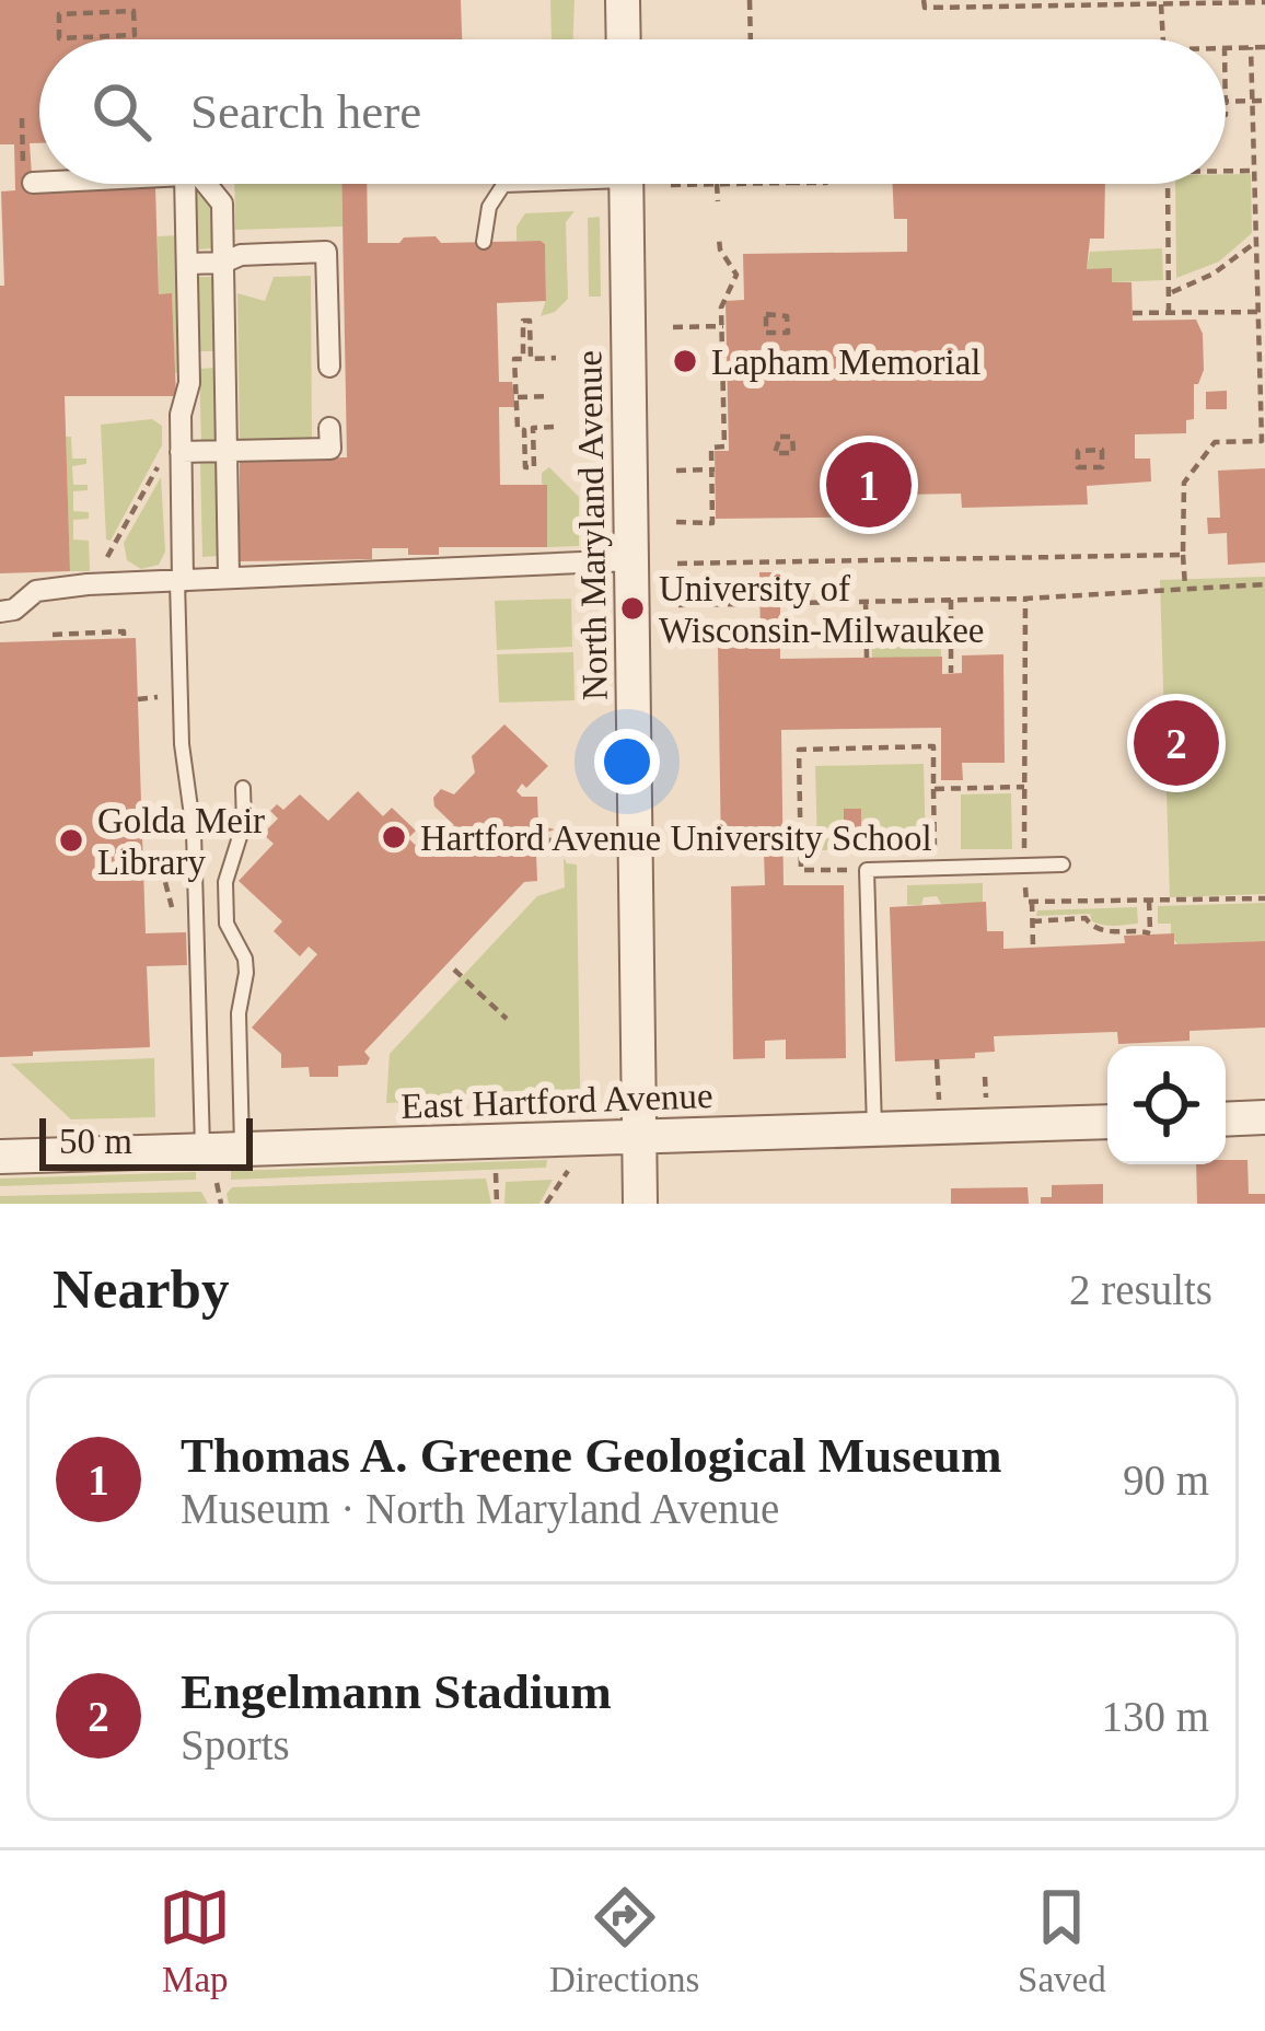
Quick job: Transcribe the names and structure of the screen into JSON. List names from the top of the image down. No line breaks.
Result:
{"streets":{"street":["North Maryland Avenue","East Hartford Avenue"]},"crossings":[["North Maryland Avenue","East Hartford Avenue"]],"places":["Lapham Memorial","University of Wisconsin-Milwaukee","Hartford Avenue University School","Golda Meir Library"],"scale_bar":"50 m","page":{"search":"Search here","pins":["1","2"],"scale":"50 m","heading":["Nearby","2 results"],"list":[{"mark":"1","name":"Thomas A. Greene Geological Museum","note":"Museum · North Maryland Avenue","value":"90 m"},{"mark":"2","name":"Engelmann Stadium","note":"Sports","value":"130 m"}],"nav":["Map","Directions","Saved"]}}
